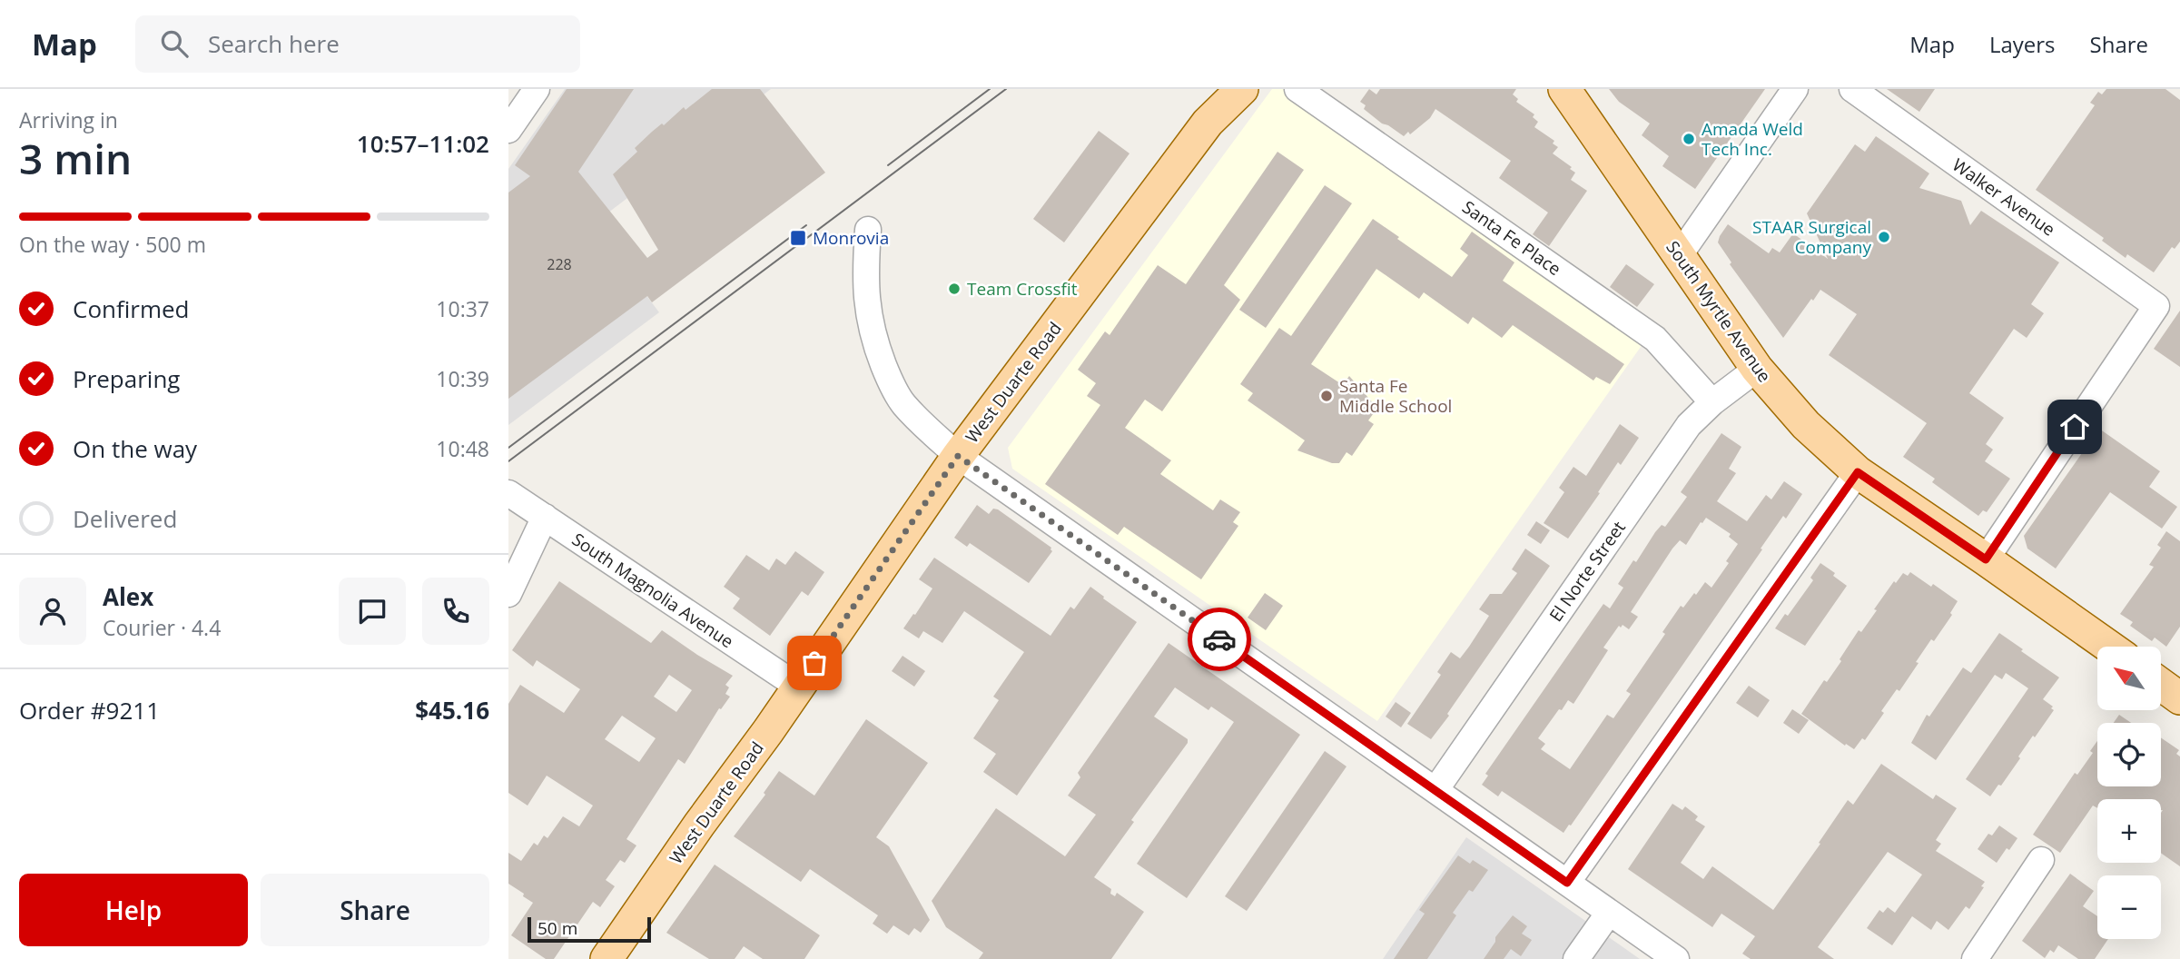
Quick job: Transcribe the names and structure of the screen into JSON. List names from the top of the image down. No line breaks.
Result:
{"streets":{"main road":["South Myrtle Avenue","West Duarte Road"],"street":["Walker Avenue","Santa Fe Place","El Norte Street","South Magnolia Avenue"]},"crossings":[["Walker Avenue","South Myrtle Avenue"],["Santa Fe Place","El Norte Street"],["South Myrtle Avenue","El Norte Street"],["West Duarte Road","South Magnolia Avenue"]],"places":{"other":["Amada Weld Tech Inc.","STAAR Surgical Company","Team Crossfit","Santa Fe Middle School"],"transit":["Monrovia"]},"house_numbers":["228"],"scale_bar":"50 m","north":"top left","page":{"header":"Map","search":"Search here","nav":["Map","Layers","Share"],"heading":["3 min","Arriving in","10:57–11:02"],"panel":["Alex","Courier · 4.4","Order #9211","$45.16"],"bar":"On the way · 500 m","list":[["Confirmed","10:37"],["Preparing","10:39"],["On the way","10:48"],"Delivered"],"map_buttons":["+","−"],"buttons":["Help","Share"],"scale":"50 m"}}
